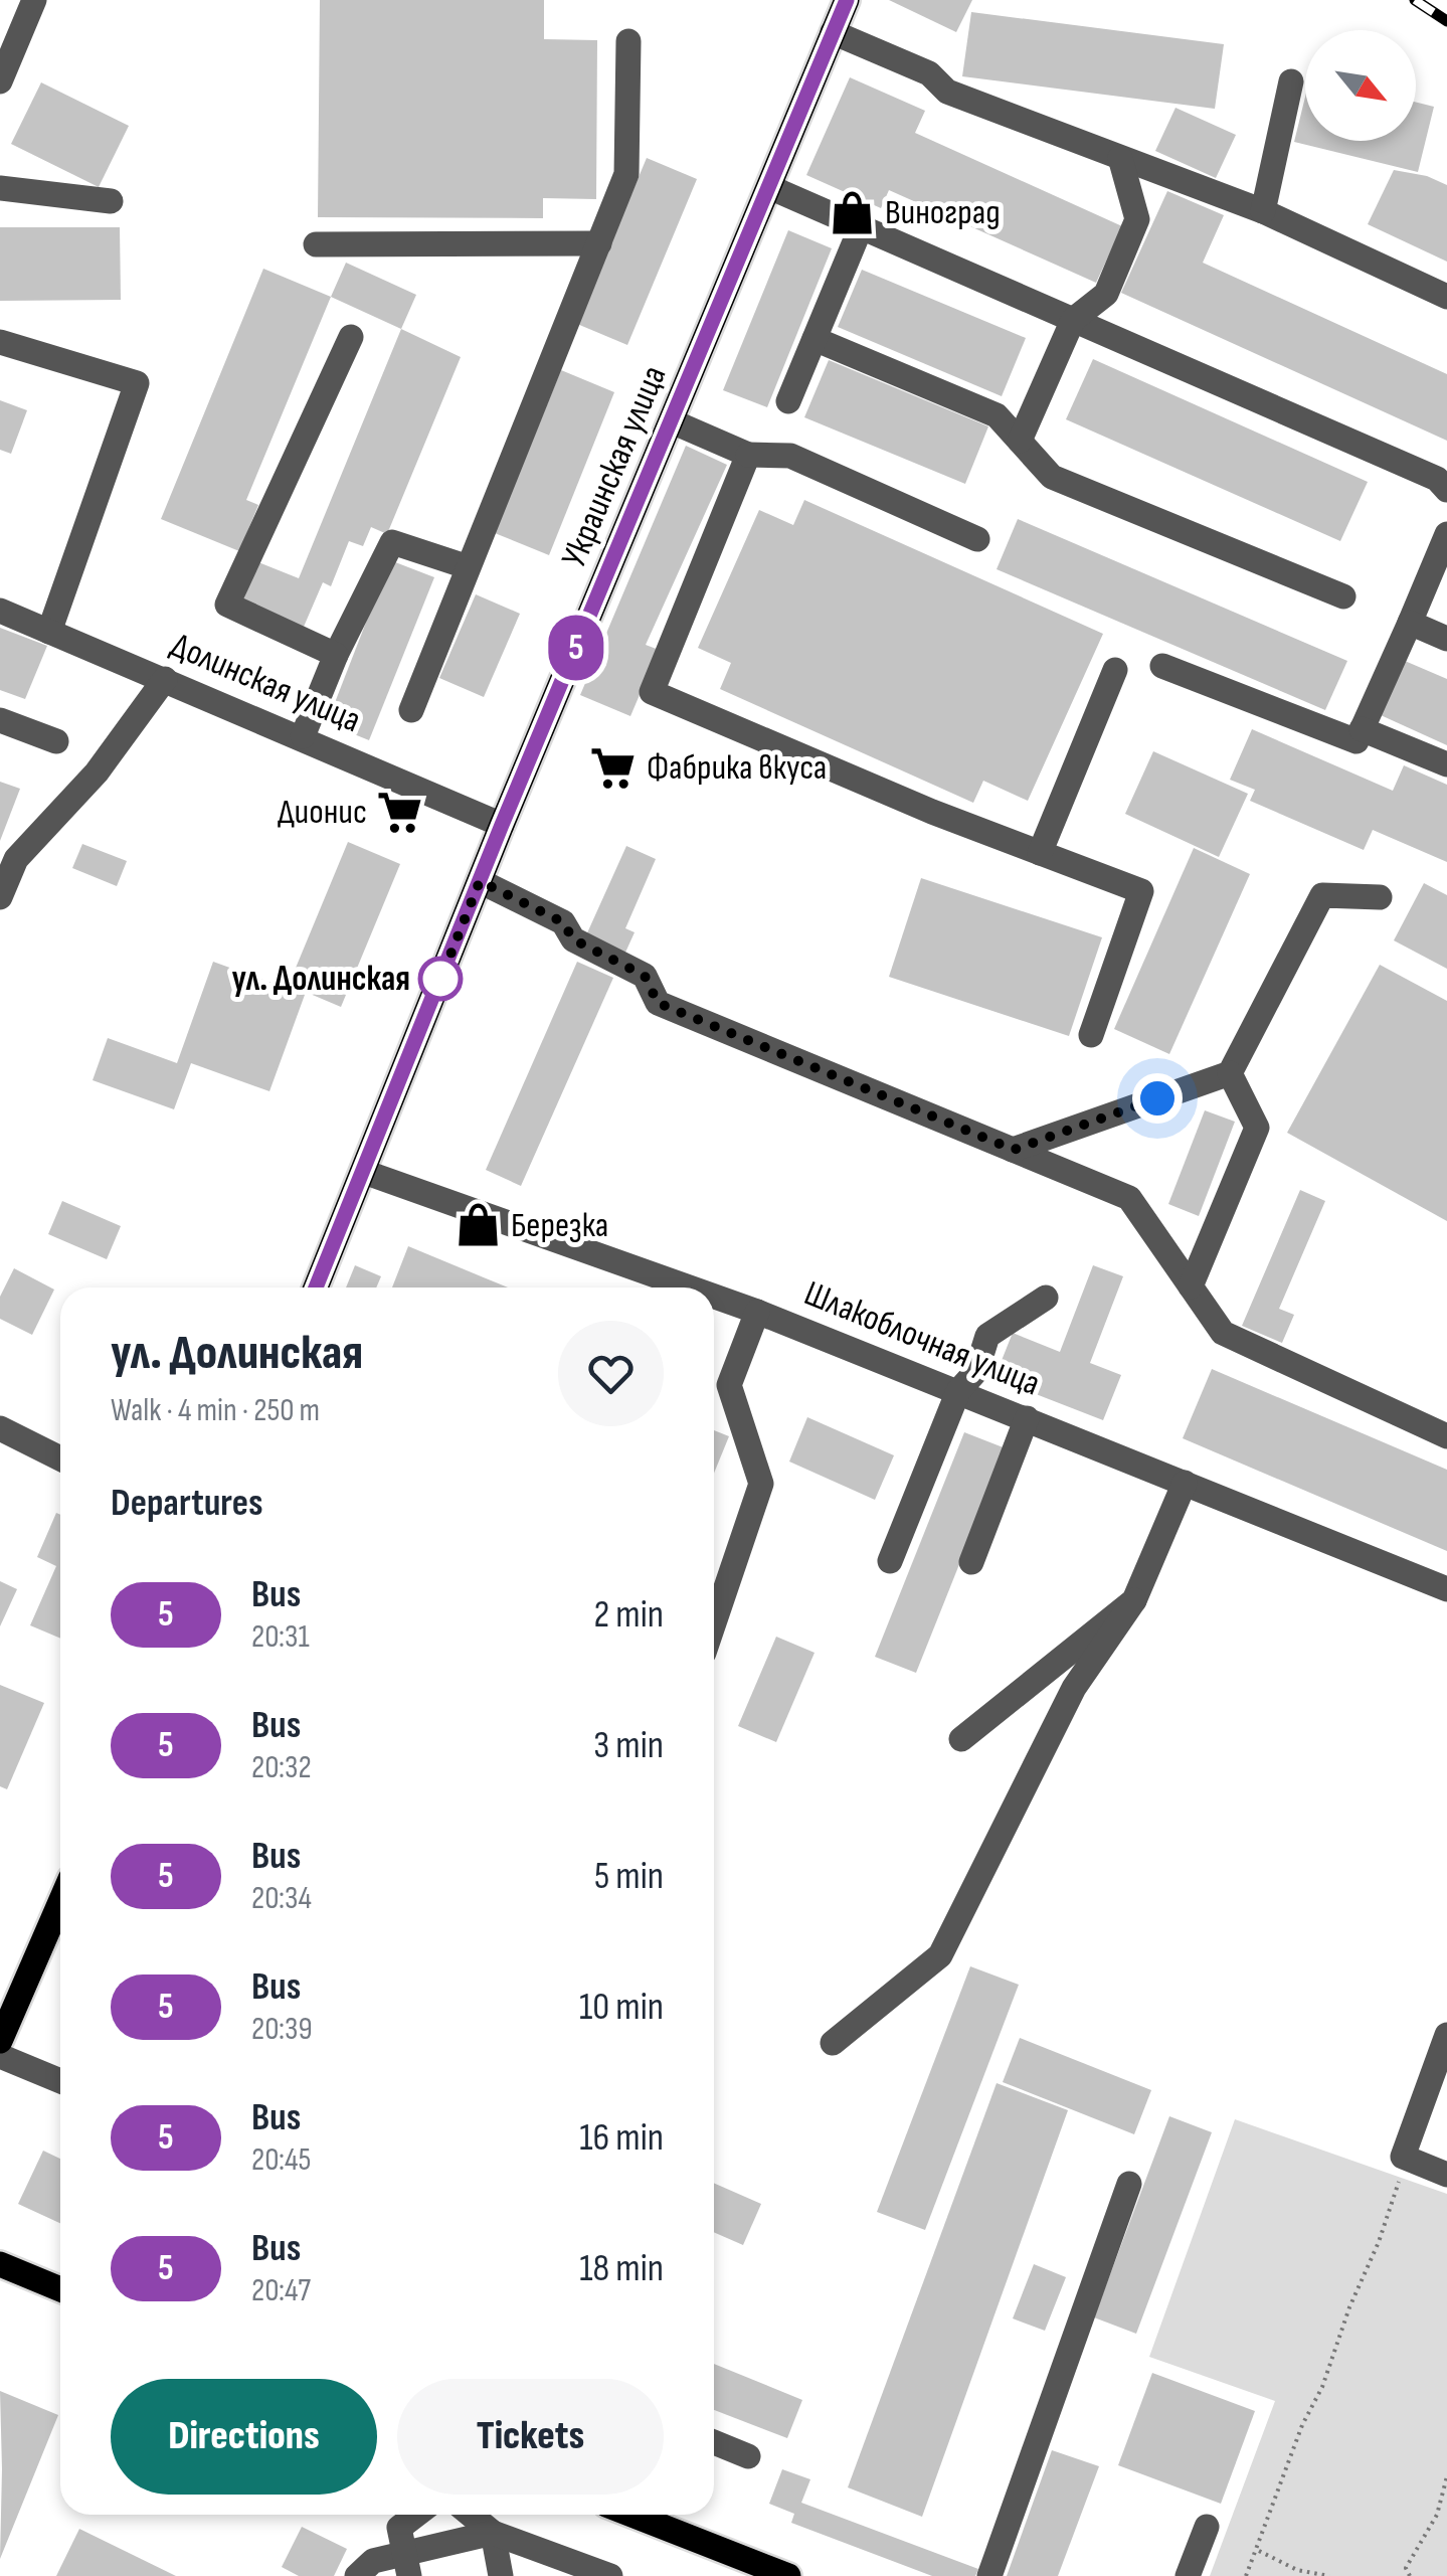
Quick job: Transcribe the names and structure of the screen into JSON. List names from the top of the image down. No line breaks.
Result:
{"streets":{"main road":["Украинская улица"],"street":["Долинская улица","Шлакоблочная улица"]},"crossings":[["Украинская улица","Долинская улица"],["Украинская улица","Шлакоблочная улица"]],"places":{"shop":["Виноград","Березка"],"supermarket":["Фабрика вкуса","Дионис"],"other":["ул. Долинская"]},"lines":["bus line 5"],"north":"bottom right","page":{"on_map":"5","heading":[["ул. Долинская","Walk · 4 min · 250 m"],"Departures"],"list":[{"mark":"5","name":"Bus","note":"20:31","value":"2 min"},{"mark":"5","name":"Bus","note":"20:32","value":"3 min"},{"mark":"5","name":"Bus","note":"20:34","value":"5 min"},{"mark":"5","name":"Bus","note":"20:39","value":"10 min"},{"mark":"5","name":"Bus","note":"20:45","value":"16 min"},{"mark":"5","name":"Bus","note":"20:47","value":"18 min"}],"buttons":["Directions","Tickets"]}}
